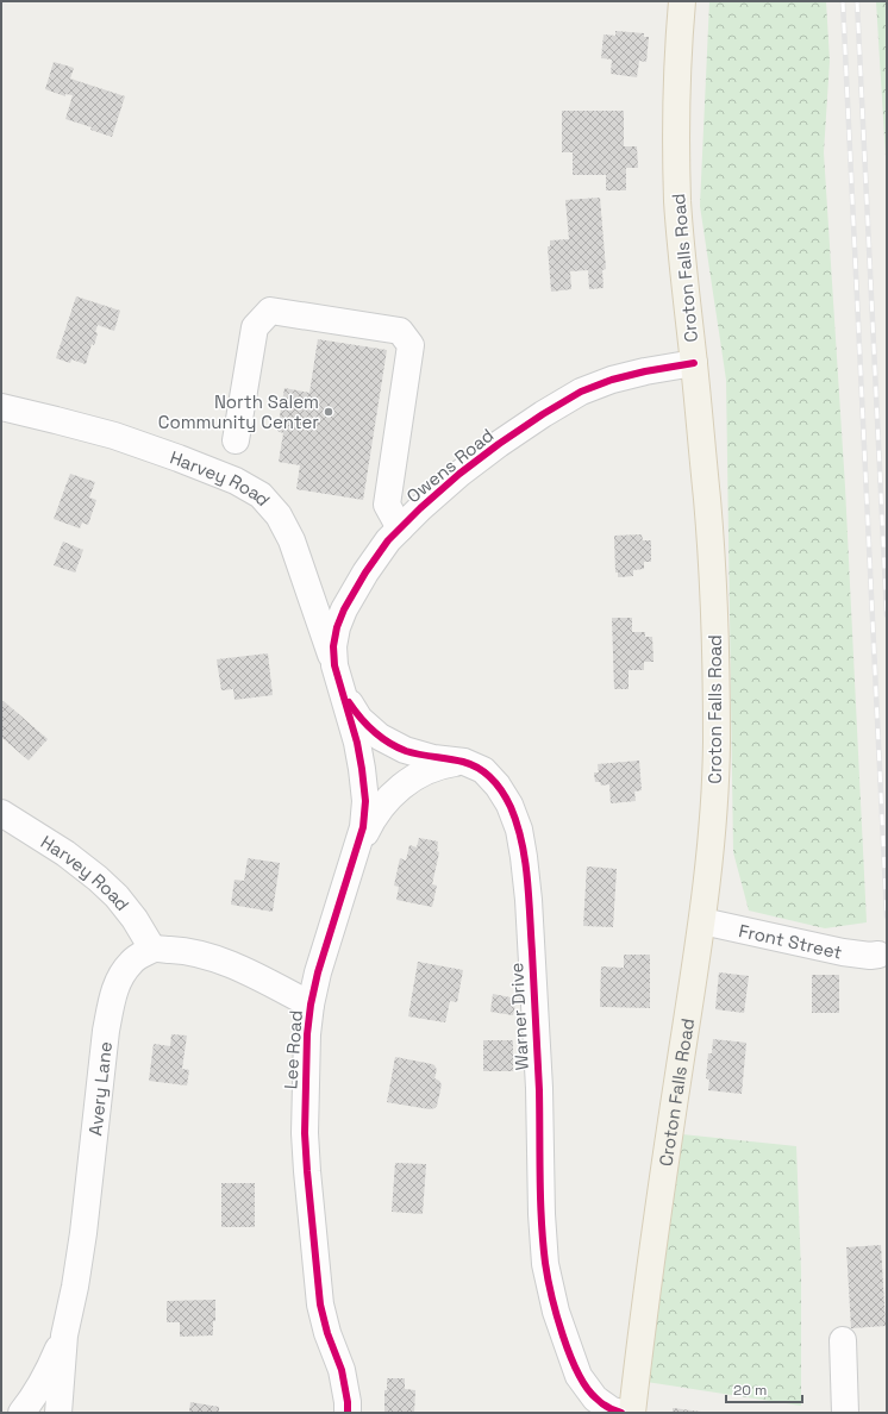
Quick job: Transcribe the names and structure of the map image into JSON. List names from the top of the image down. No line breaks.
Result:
{"streets":{"main road":["Croton Falls Road"],"street":["Owens Road","Harvey Road","Front Street","Warner Drive","Lee Road","Avery Lane"]},"crossings":[["Croton Falls Road","Owens Road"],["Croton Falls Road","Front Street"],["Owens Road","Harvey Road"],["Owens Road","Warner Drive"],["Owens Road","Lee Road"],["Harvey Road","Avery Lane"],["Warner Drive","Lee Road"]],"places":["North Salem Community Center"],"scale_bar":"20 m"}
